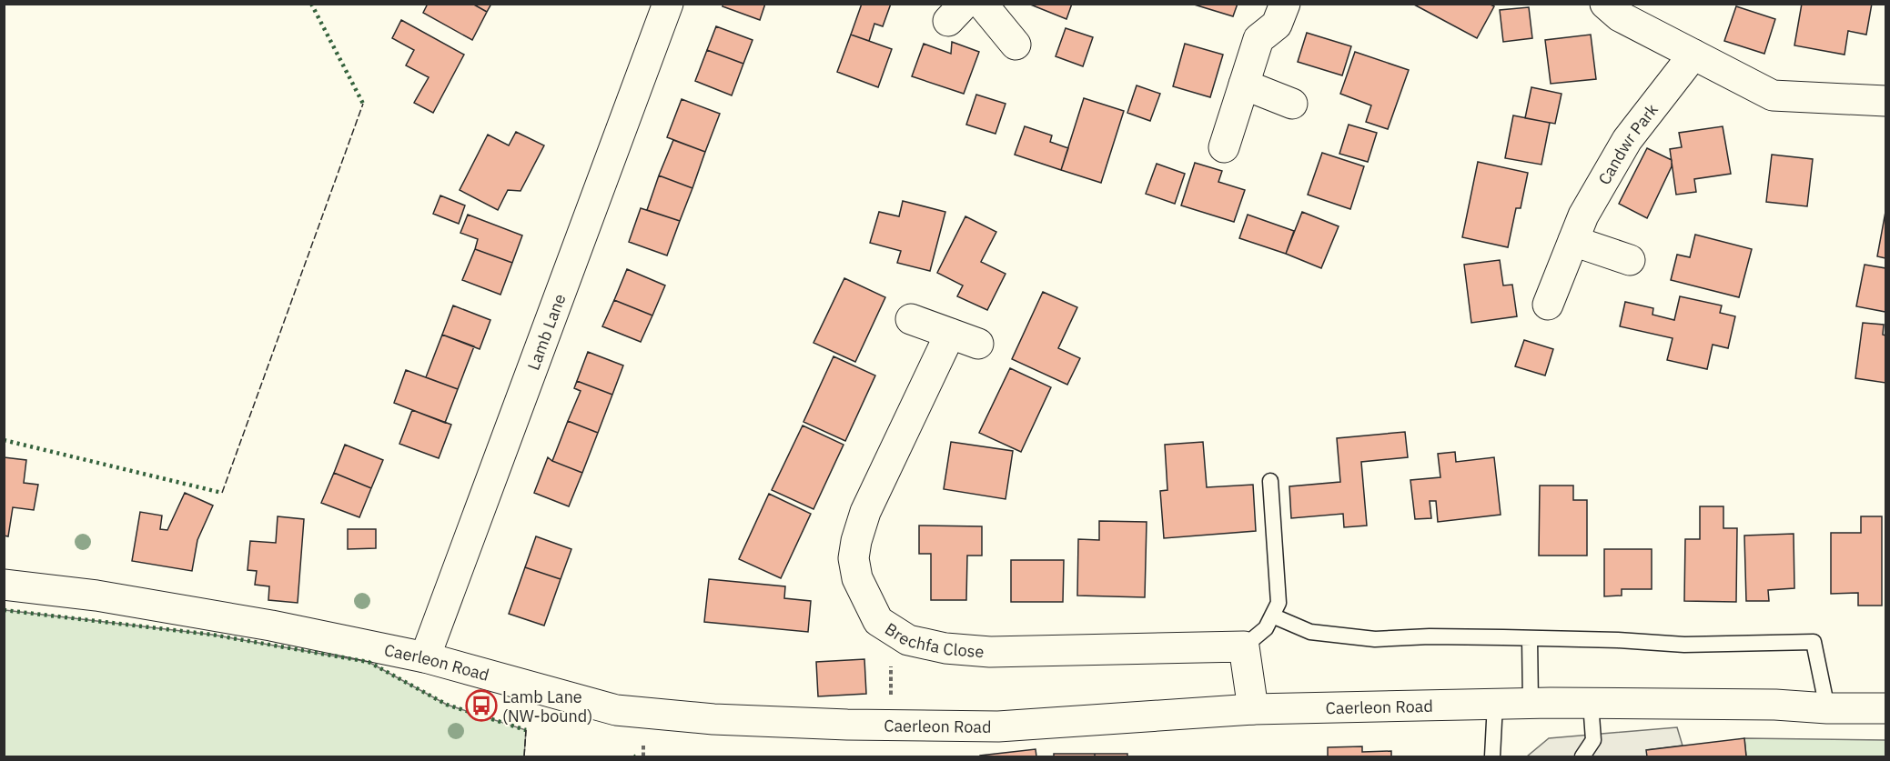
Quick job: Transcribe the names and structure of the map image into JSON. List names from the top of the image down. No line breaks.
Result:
{"streets":{"street":["Candwr Park","Lamb Lane","Brechfa Close","Caerleon Road"]},"crossings":[["Lamb Lane","Caerleon Road"]],"places":{"bus stop":["Lamb Lane (NW-bound)"]}}
